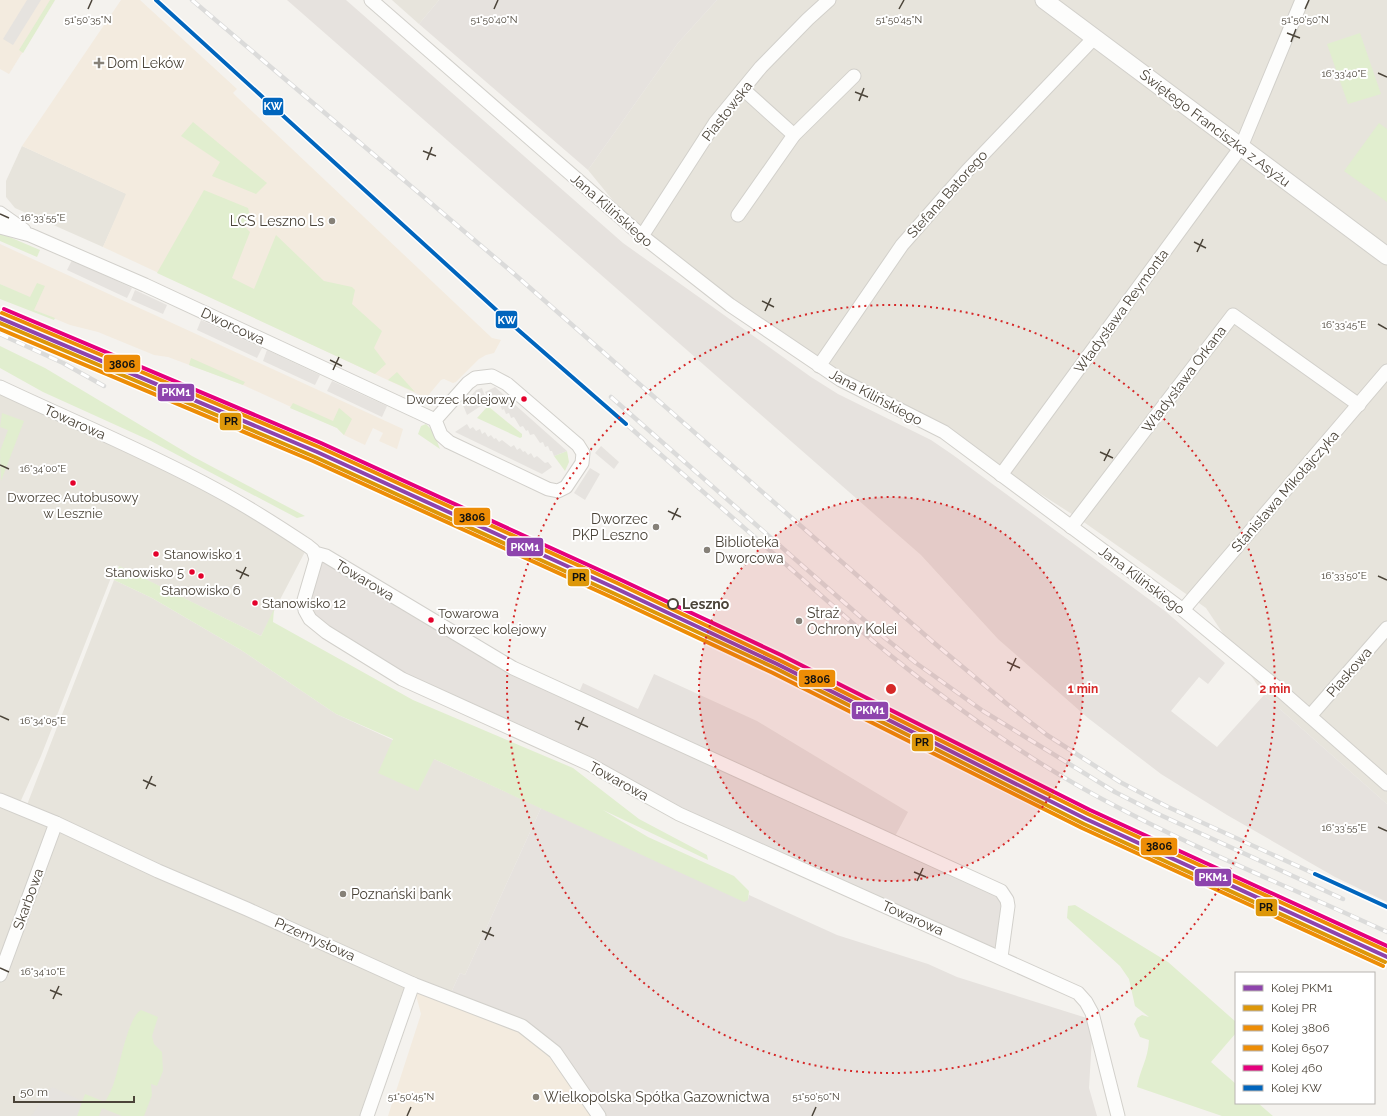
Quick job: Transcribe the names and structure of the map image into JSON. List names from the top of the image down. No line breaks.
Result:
{"streets":{"street":["Piastowska","Świętego Franciszka z Asyżu","Stefana Batorego","Jana Kilińskiego","Władysława Reymonta","Dworcowa","Władysława Orkana","Towarowa","Stanisława Mikołajczyka","Piaskowa","Skarbowa","Przemysłowa"]},"crossings":[["Piastowska","Jana Kilińskiego"],["Świętego Franciszka z Asyżu","Stefana Batorego"],["Świętego Franciszka z Asyżu","Władysława Reymonta"],["Stefana Batorego","Jana Kilińskiego"],["Jana Kilińskiego","Władysława Reymonta"],["Jana Kilińskiego","Władysława Orkana"],["Jana Kilińskiego","Stanisława Mikołajczyka"],["Jana Kilińskiego","Piaskowa"],["Władysława Orkana","Stanisława Mikołajczyka"],["Skarbowa","Przemysłowa"]],"places":{"health":["Dom Leków"],"other":["LCS Leszno Ls","Dworzec kolejowy","Dworzec Autobusowy w Lesznie","Dworzec PKP Leszno","Biblioteka Dworcowa","Stanowisko 1","Stanowisko 5","Stanowisko 6","Stanowisko 12","Leszno","Towarowa dworzec kolejowy","Straż Ochrony Kolei","Poznański bank","Wielkopolska Spółka Gazownictwa"]},"lines":["rail line KW","rail line 460","rail line 3806","rail line PKM1","rail line PR","rail line 6507"],"legend":["Kolej PKM1","Kolej PR","Kolej 3806","Kolej 6507","Kolej 460","Kolej KW"],"scale_bar":"50 m","coordinates":["51°50'35\"N","51°50'40\"N","51°50'45\"N","51°50'50\"N","16°33'40\"E","16°33'55\"E","16°33'45\"E","16°34'00\"E","16°33'50\"E","16°34'05\"E","16°34'10\"E"],"rings":["1 min","2 min"]}
